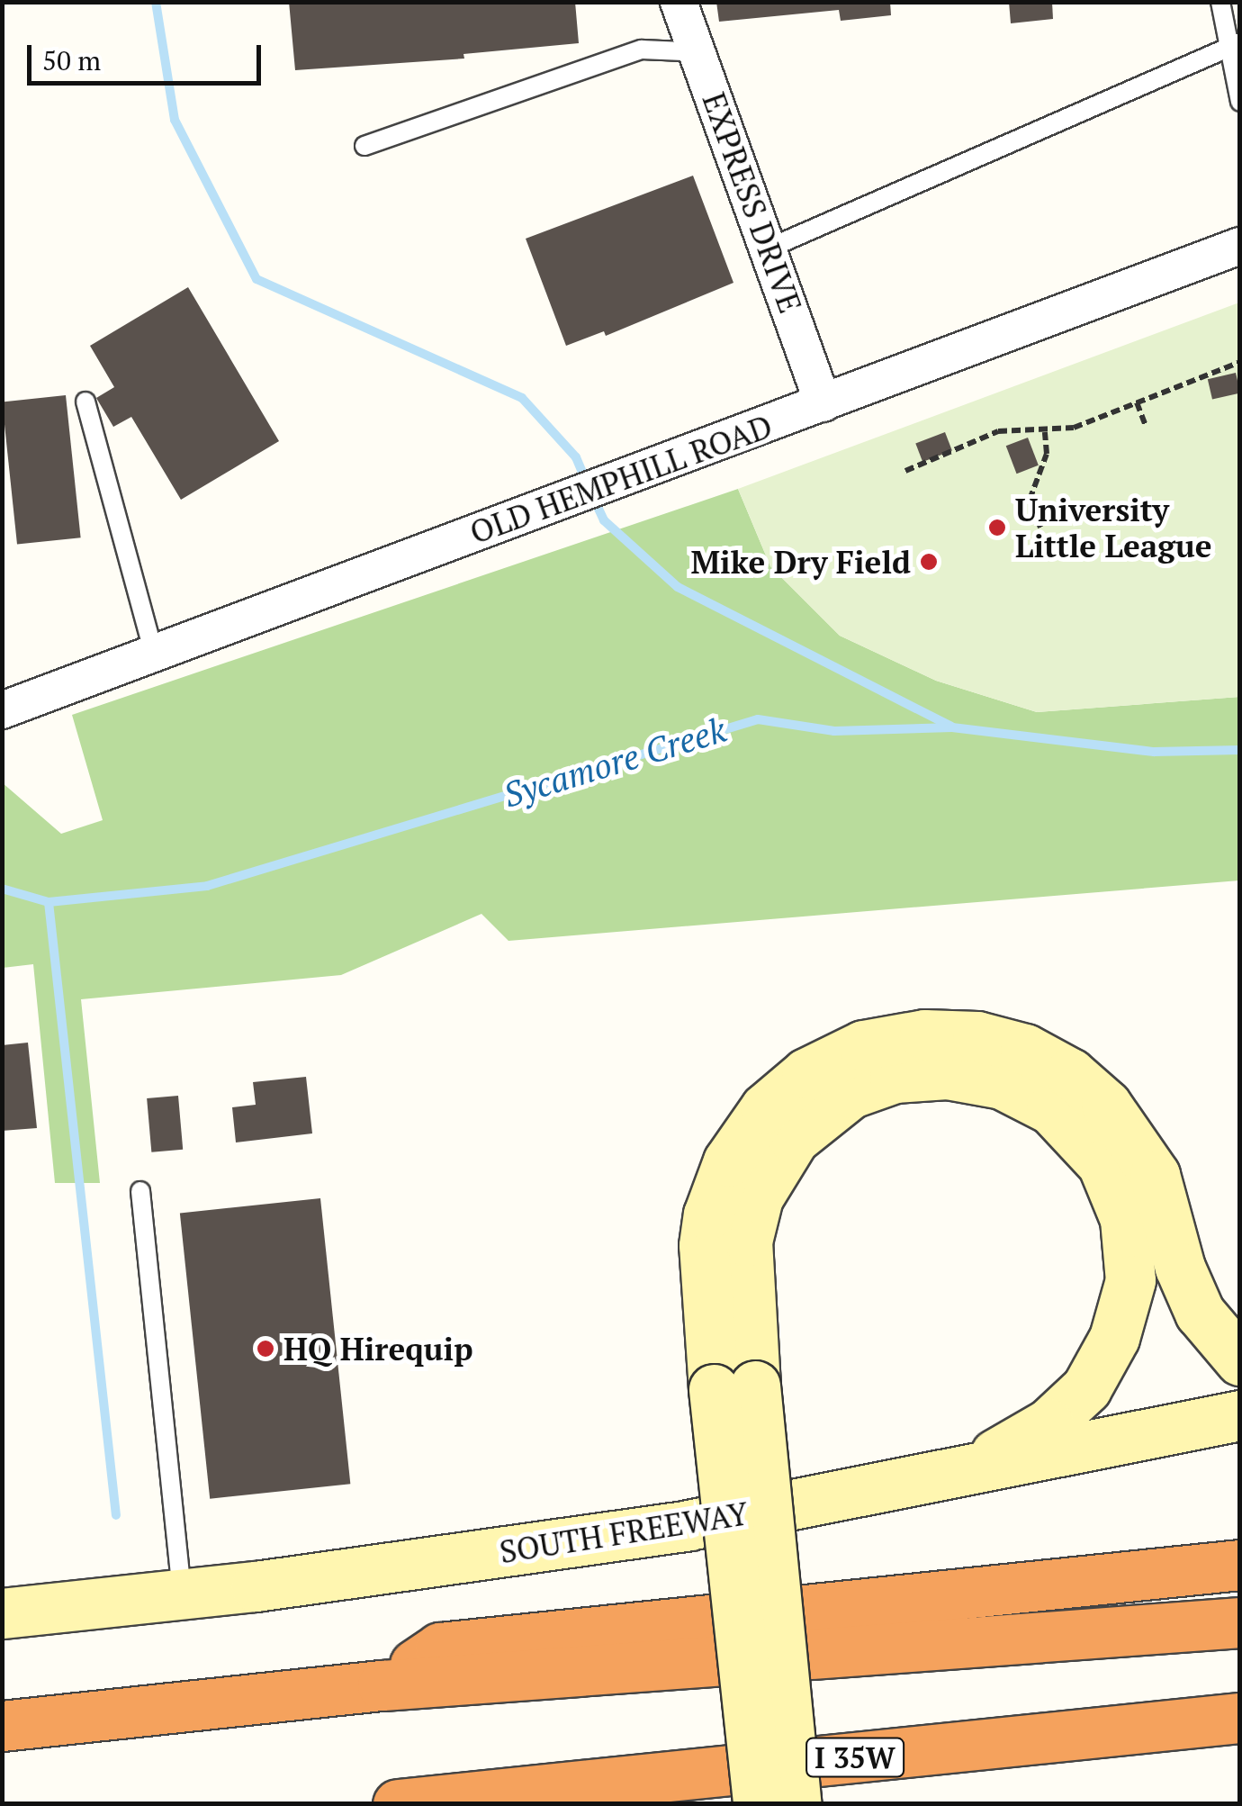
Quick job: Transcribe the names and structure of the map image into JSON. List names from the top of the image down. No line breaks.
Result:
{"streets":{"highway":["I 35W"],"main road":["SOUTH FREEWAY"],"street":["EXPRESS DRIVE","OLD HEMPHILL ROAD"]},"crossings":[["EXPRESS DRIVE","OLD HEMPHILL ROAD"]],"water":["Sycamore Creek"],"places":["University Little League","Mike Dry Field","HQ Hirequip"],"scale_bar":"50 m"}
